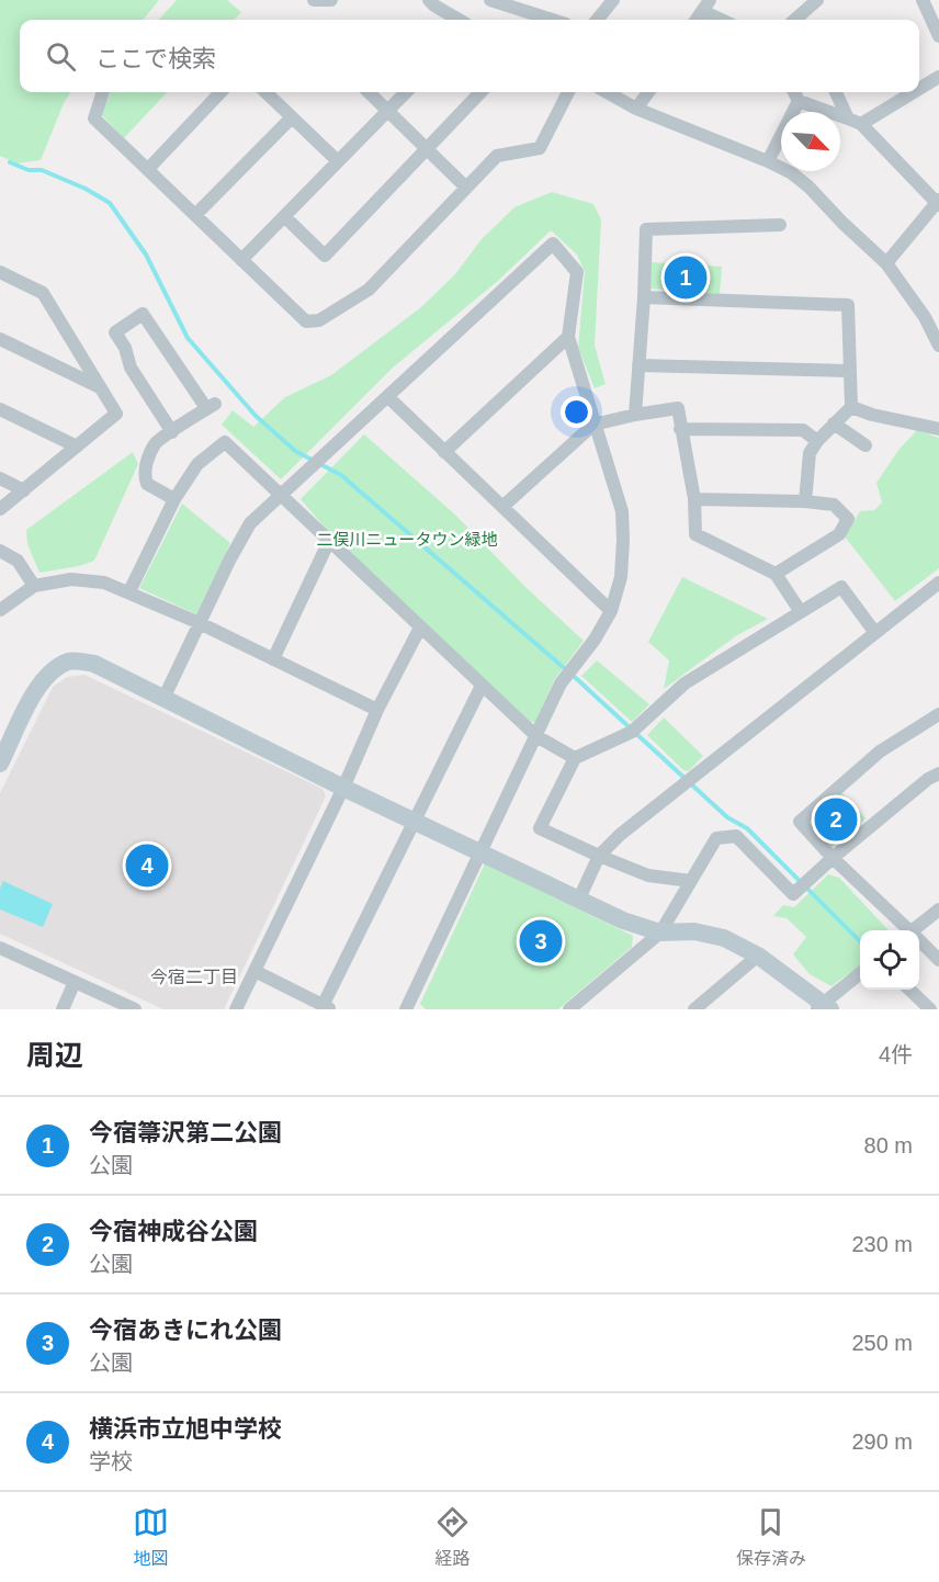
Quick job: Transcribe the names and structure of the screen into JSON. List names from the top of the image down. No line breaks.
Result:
{"districts":["今宿二丁目"],"parks":["二俣川ニュータウン緑地"],"north":"bottom right","page":{"search":"ここで検索","pins":["1","2","4","3"],"heading":["周辺","4件"],"list":[{"mark":"1","name":"今宿箒沢第二公園","note":"公園","value":"80 m"},{"mark":"2","name":"今宿神成谷公園","note":"公園","value":"230 m"},{"mark":"3","name":"今宿あきにれ公園","note":"公園","value":"250 m"},{"mark":"4","name":"横浜市立旭中学校","note":"学校","value":"290 m"}],"nav":["地図","経路","保存済み"]}}
